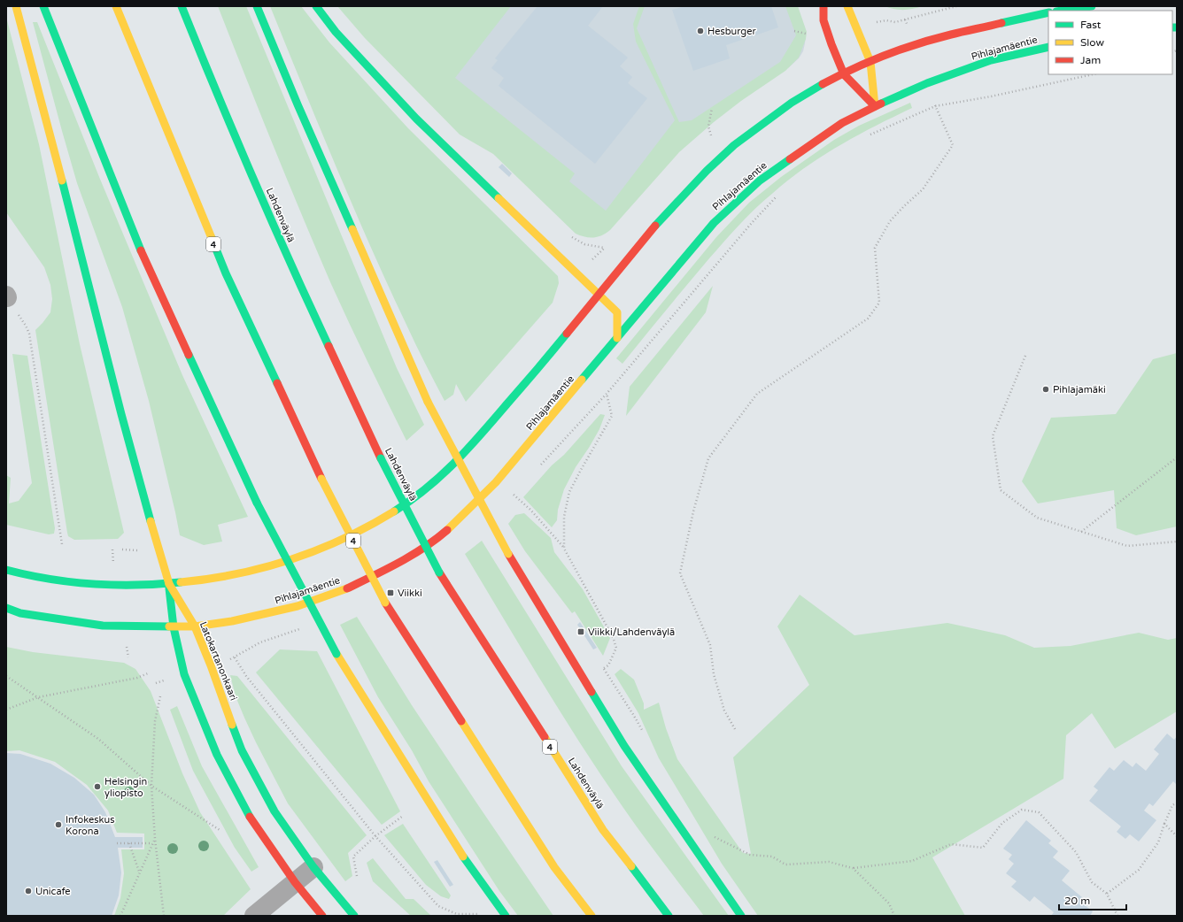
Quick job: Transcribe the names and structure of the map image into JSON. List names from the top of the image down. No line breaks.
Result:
{"streets":{"main road":["Pihlajamäentie","Lahdenväylä","4","Latokartanonkaari"]},"crossings":[["Pihlajamäentie","Latokartanonkaari"]],"places":{"other":["Hesburger","Pihlajamäki","Helsingin yliopisto","Infokeskus Korona","Unicafe"],"transit":["Viikki","Viikki/Lahdenväylä"]},"legend":["Fast","Slow","Jam"],"scale_bar":"20 m"}
